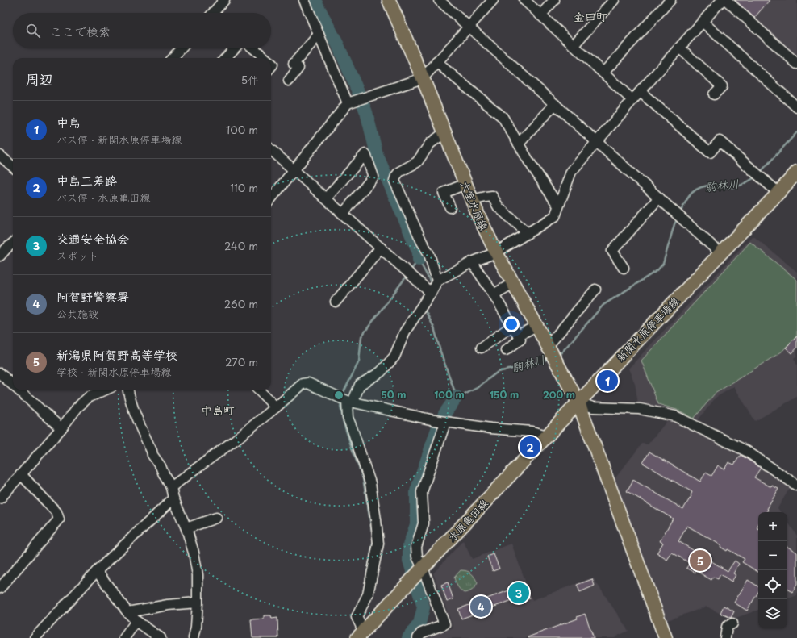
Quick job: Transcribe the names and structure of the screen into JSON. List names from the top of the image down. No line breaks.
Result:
{"streets":{"main road":["大室水原線","新関水原停車場線","水原亀田線"]},"crossings":[["大室水原線","新関水原停車場線"],["大室水原線","水原亀田線"],["新関水原停車場線","水原亀田線"]],"districts":["金田町","中島町"],"water":["駒林川"],"page":{"search":"ここで検索","heading":["周辺","5件"],"list":[{"mark":"1","name":"中島","note":"バス停 · 新関水原停車場線","value":"100 m"},{"mark":"2","name":"中島三差路","note":"バス停 · 水原亀田線","value":"110 m"},{"mark":"3","name":"交通安全協会","note":"スポット","value":"240 m"},{"mark":"4","name":"阿賀野警察署","note":"公共施設","value":"260 m"},{"mark":"5","name":"新潟県阿賀野高等学校","note":"学校 · 新関水原停車場線","value":"270 m"}],"pins":["1","2","5","3","4"],"map_buttons":["+","−"]},"rings":["50 m","100 m","150 m","200 m"]}
